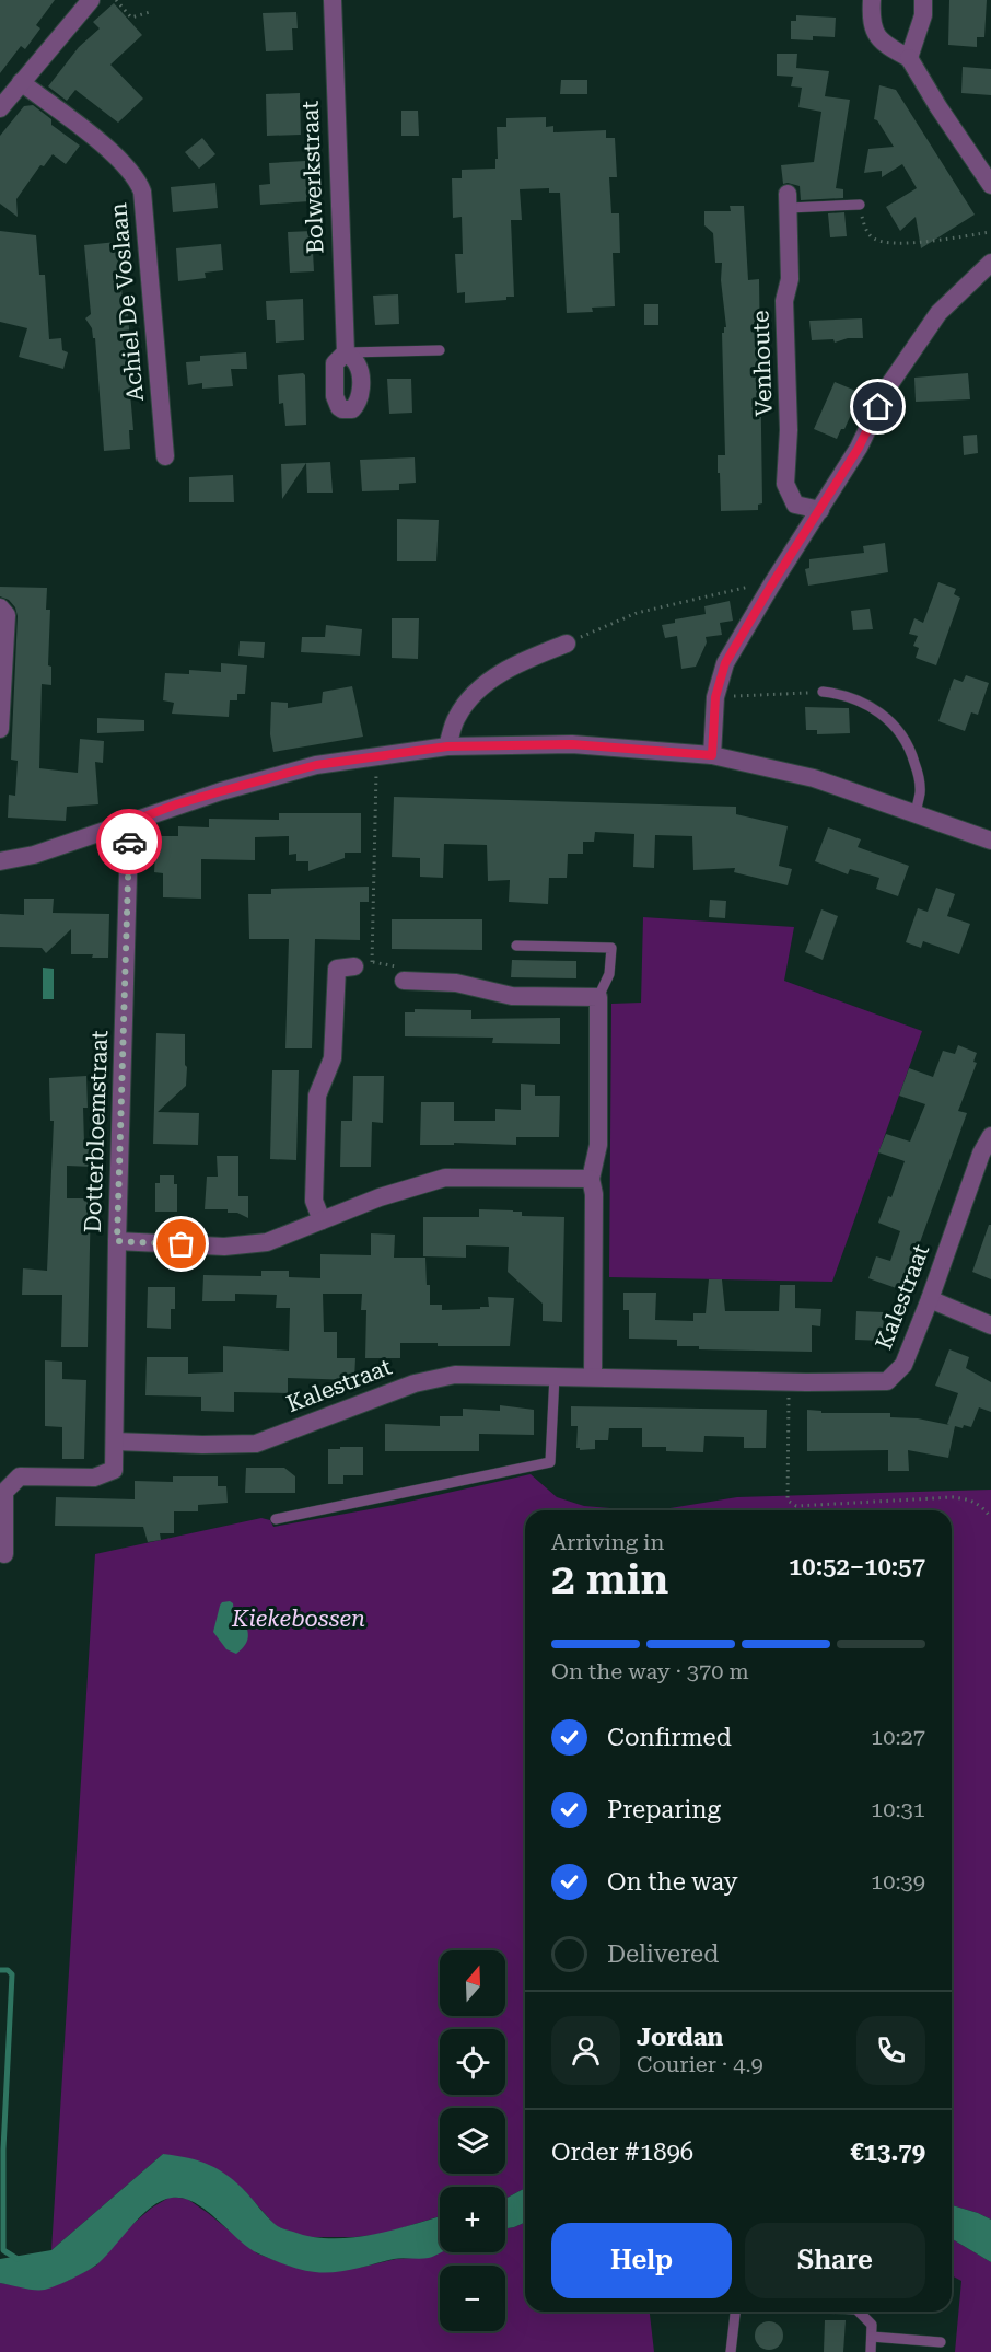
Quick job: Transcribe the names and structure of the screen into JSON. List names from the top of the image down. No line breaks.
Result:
{"streets":{"street":["Bolwerkstraat","Achiel De Voslaan","Venhoute","Dotterbloemstraat","Kalestraat"]},"crossings":[["Dotterbloemstraat","Kalestraat"]],"parks":["Kiekebossen"],"north":"top","page":{"heading":["2 min","Arriving in","10:52–10:57"],"panel":["Jordan","Courier · 4.9","Order #1896","€13.79"],"bar":"On the way · 370 m","list":[["Confirmed","10:27"],["Preparing","10:31"],["On the way","10:39"],"Delivered"],"map_buttons":["+","−"],"buttons":["Help","Share"]}}
